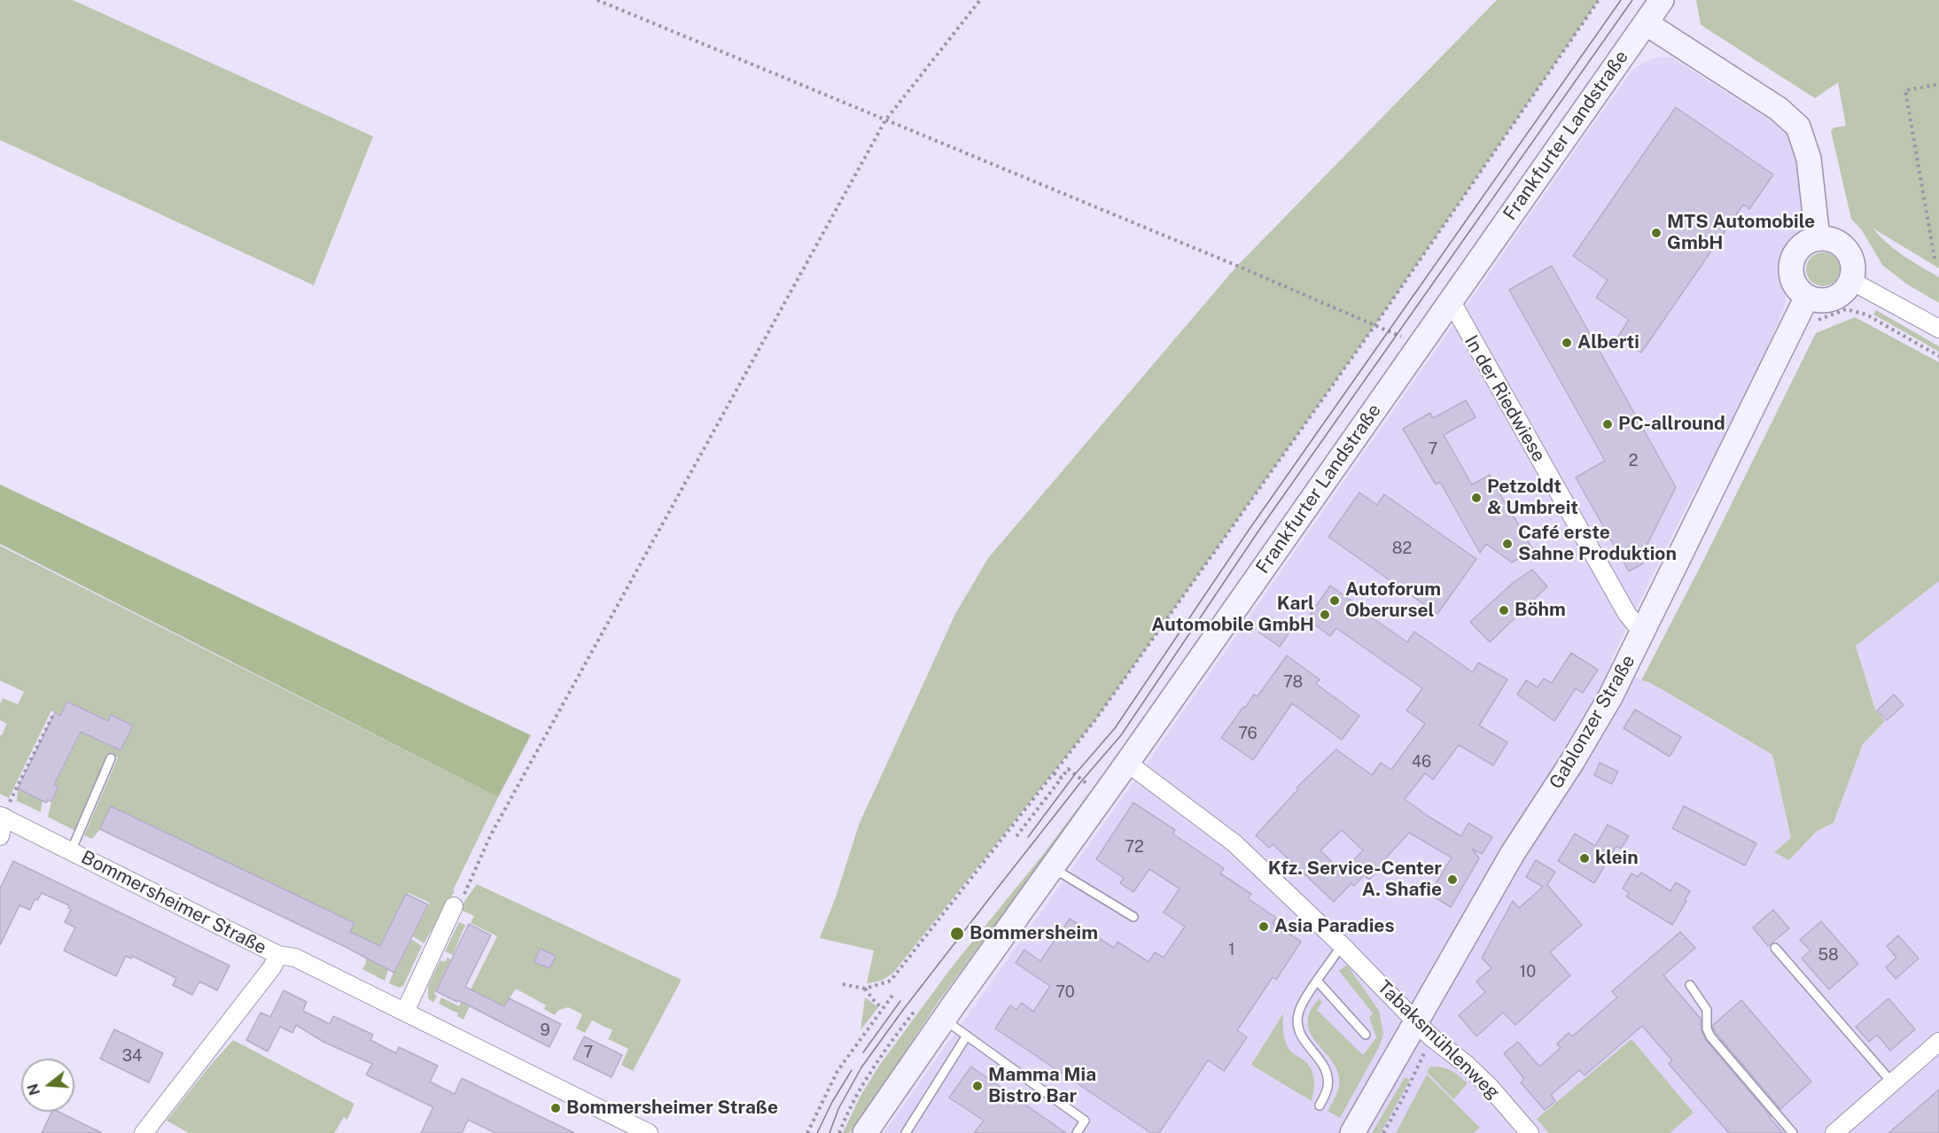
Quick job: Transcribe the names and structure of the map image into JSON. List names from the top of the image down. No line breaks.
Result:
{"streets":{"main road":["Frankfurter Landstraße","Gablonzer Straße"],"street":["In der Riedwiese","Bommersheimer Straße","Tabaksmühlenweg"]},"crossings":[["Frankfurter Landstraße","In der Riedwiese"],["Frankfurter Landstraße","Tabaksmühlenweg"],["In der Riedwiese","Gablonzer Straße"],["Gablonzer Straße","Tabaksmühlenweg"]],"places":["MTS Automobile GmbH","Alberti","PC-allround","Petzoldt & Umbreit","Café erste Sahne Produktion","Autoforum Oberursel","Böhm","Karl Automobile GmbH","klein","Kfz. Service-Center A. Shafie","Asia Paradies","Bommersheim","Mamma Mia Bistro Bar","Bommersheimer Straße"],"house_numbers":["7","2","82","78","76","46","72","1","58","10","70","9","7","34"],"north":"left"}
